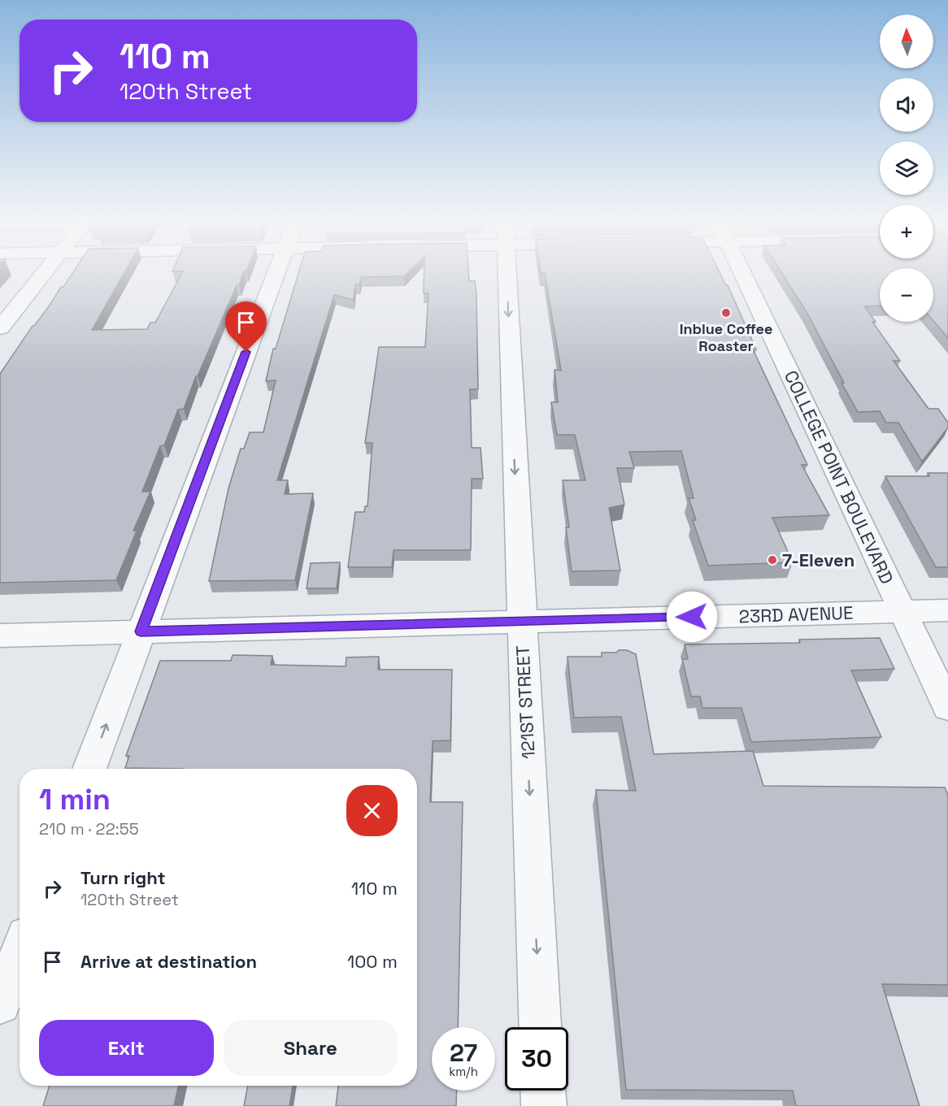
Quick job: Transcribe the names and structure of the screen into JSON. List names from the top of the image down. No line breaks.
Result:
{"streets":{"street":["COLLEGE POINT BOULEVARD","23RD AVENUE","121ST STREET"]},"crossings":[["COLLEGE POINT BOULEVARD","23RD AVENUE"],["23RD AVENUE","121ST STREET"]],"one_way":["121ST STREET"],"places":["Inblue Coffee Roaster","7-Eleven"],"north":"top","page":{"map_buttons":["+","−"],"turn":["110 m","120th Street"],"heading":["1 min","210 m · 22:55"],"list":[{"name":"Turn right","note":"120th Street","value":"110 m"},{"name":"Arrive at destination","value":"100 m"}],"buttons":["Exit","Share"],"speed":"27 km/h","limit":"30"}}
